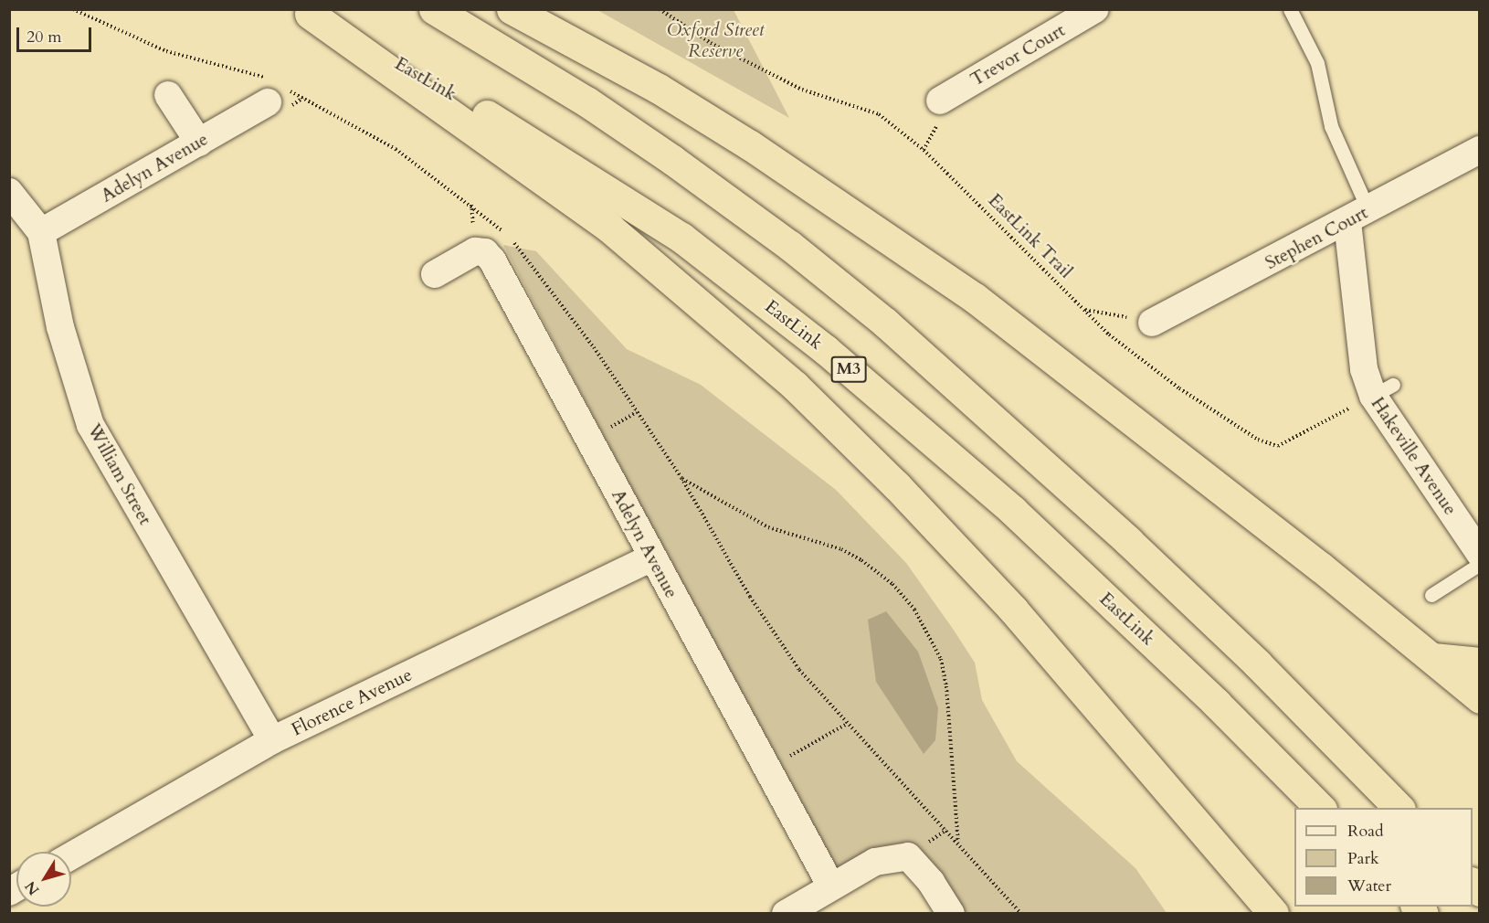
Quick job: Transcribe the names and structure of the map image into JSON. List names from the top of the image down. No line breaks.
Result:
{"streets":{"highway":["EastLink","M3"],"street":["Trevor Court","Adelyn Avenue","Stephen Court","Hakeville Avenue","William Street","Florence Avenue"],"path":["EastLink Trail"]},"crossings":[["Adelyn Avenue","William Street"],["Adelyn Avenue","Florence Avenue"],["EastLink Trail","Hakeville Avenue"],["Stephen Court","Hakeville Avenue"],["William Street","Florence Avenue"]],"parks":["Oxford Street Reserve"],"legend":["Road","Park","Water"],"scale_bar":"20 m","north":"bottom left"}
